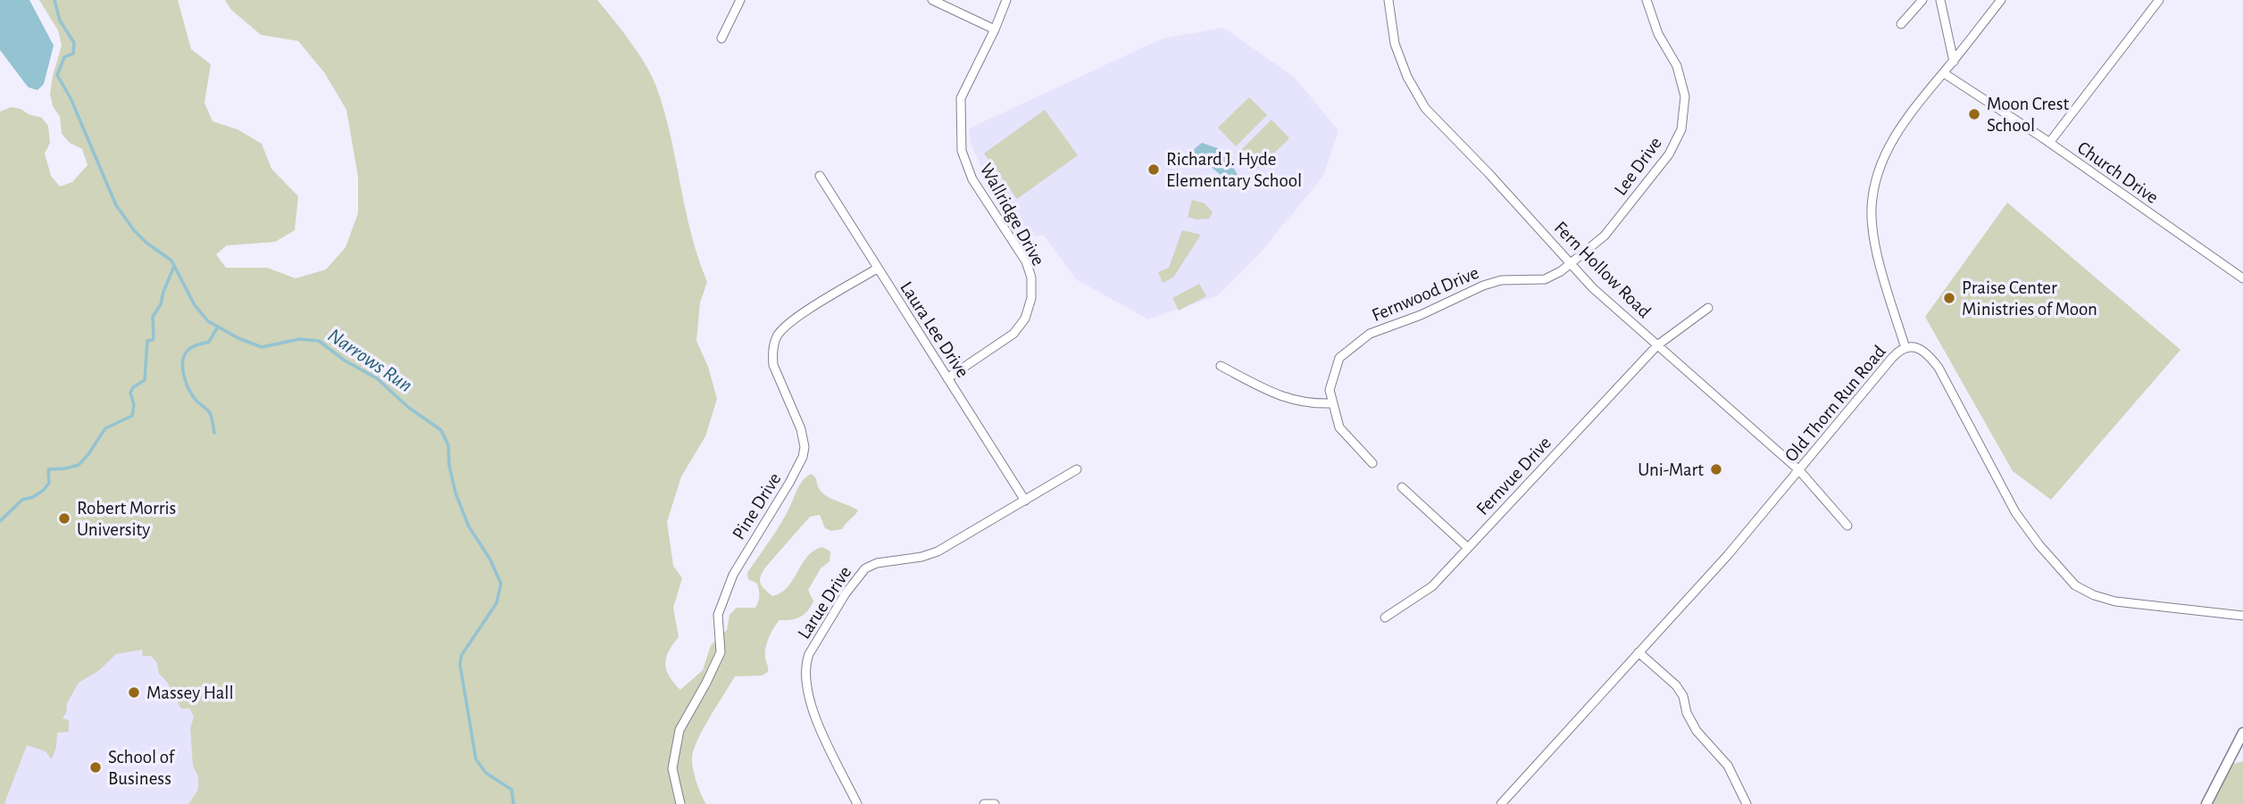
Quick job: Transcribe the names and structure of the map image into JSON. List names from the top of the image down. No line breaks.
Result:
{"streets":{"street":["Lee Drive","Church Drive","Wallridge Drive","Fern Hollow Road","Fernwood Drive","Laura Lee Drive","Old Thorn Run Road","Fernvue Drive","Pine Drive","Larue Drive"]},"crossings":[["Lee Drive","Fern Hollow Road"],["Lee Drive","Fernwood Drive"],["Wallridge Drive","Laura Lee Drive"],["Fern Hollow Road","Fernwood Drive"],["Fern Hollow Road","Old Thorn Run Road"],["Fern Hollow Road","Fernvue Drive"],["Laura Lee Drive","Pine Drive"],["Laura Lee Drive","Larue Drive"]],"water":["Narrows Run"],"places":["Moon Crest School","Richard J. Hyde Elementary School","Praise Center Ministries of Moon","Uni-Mart","Robert Morris University","Massey Hall","School of Business"]}
